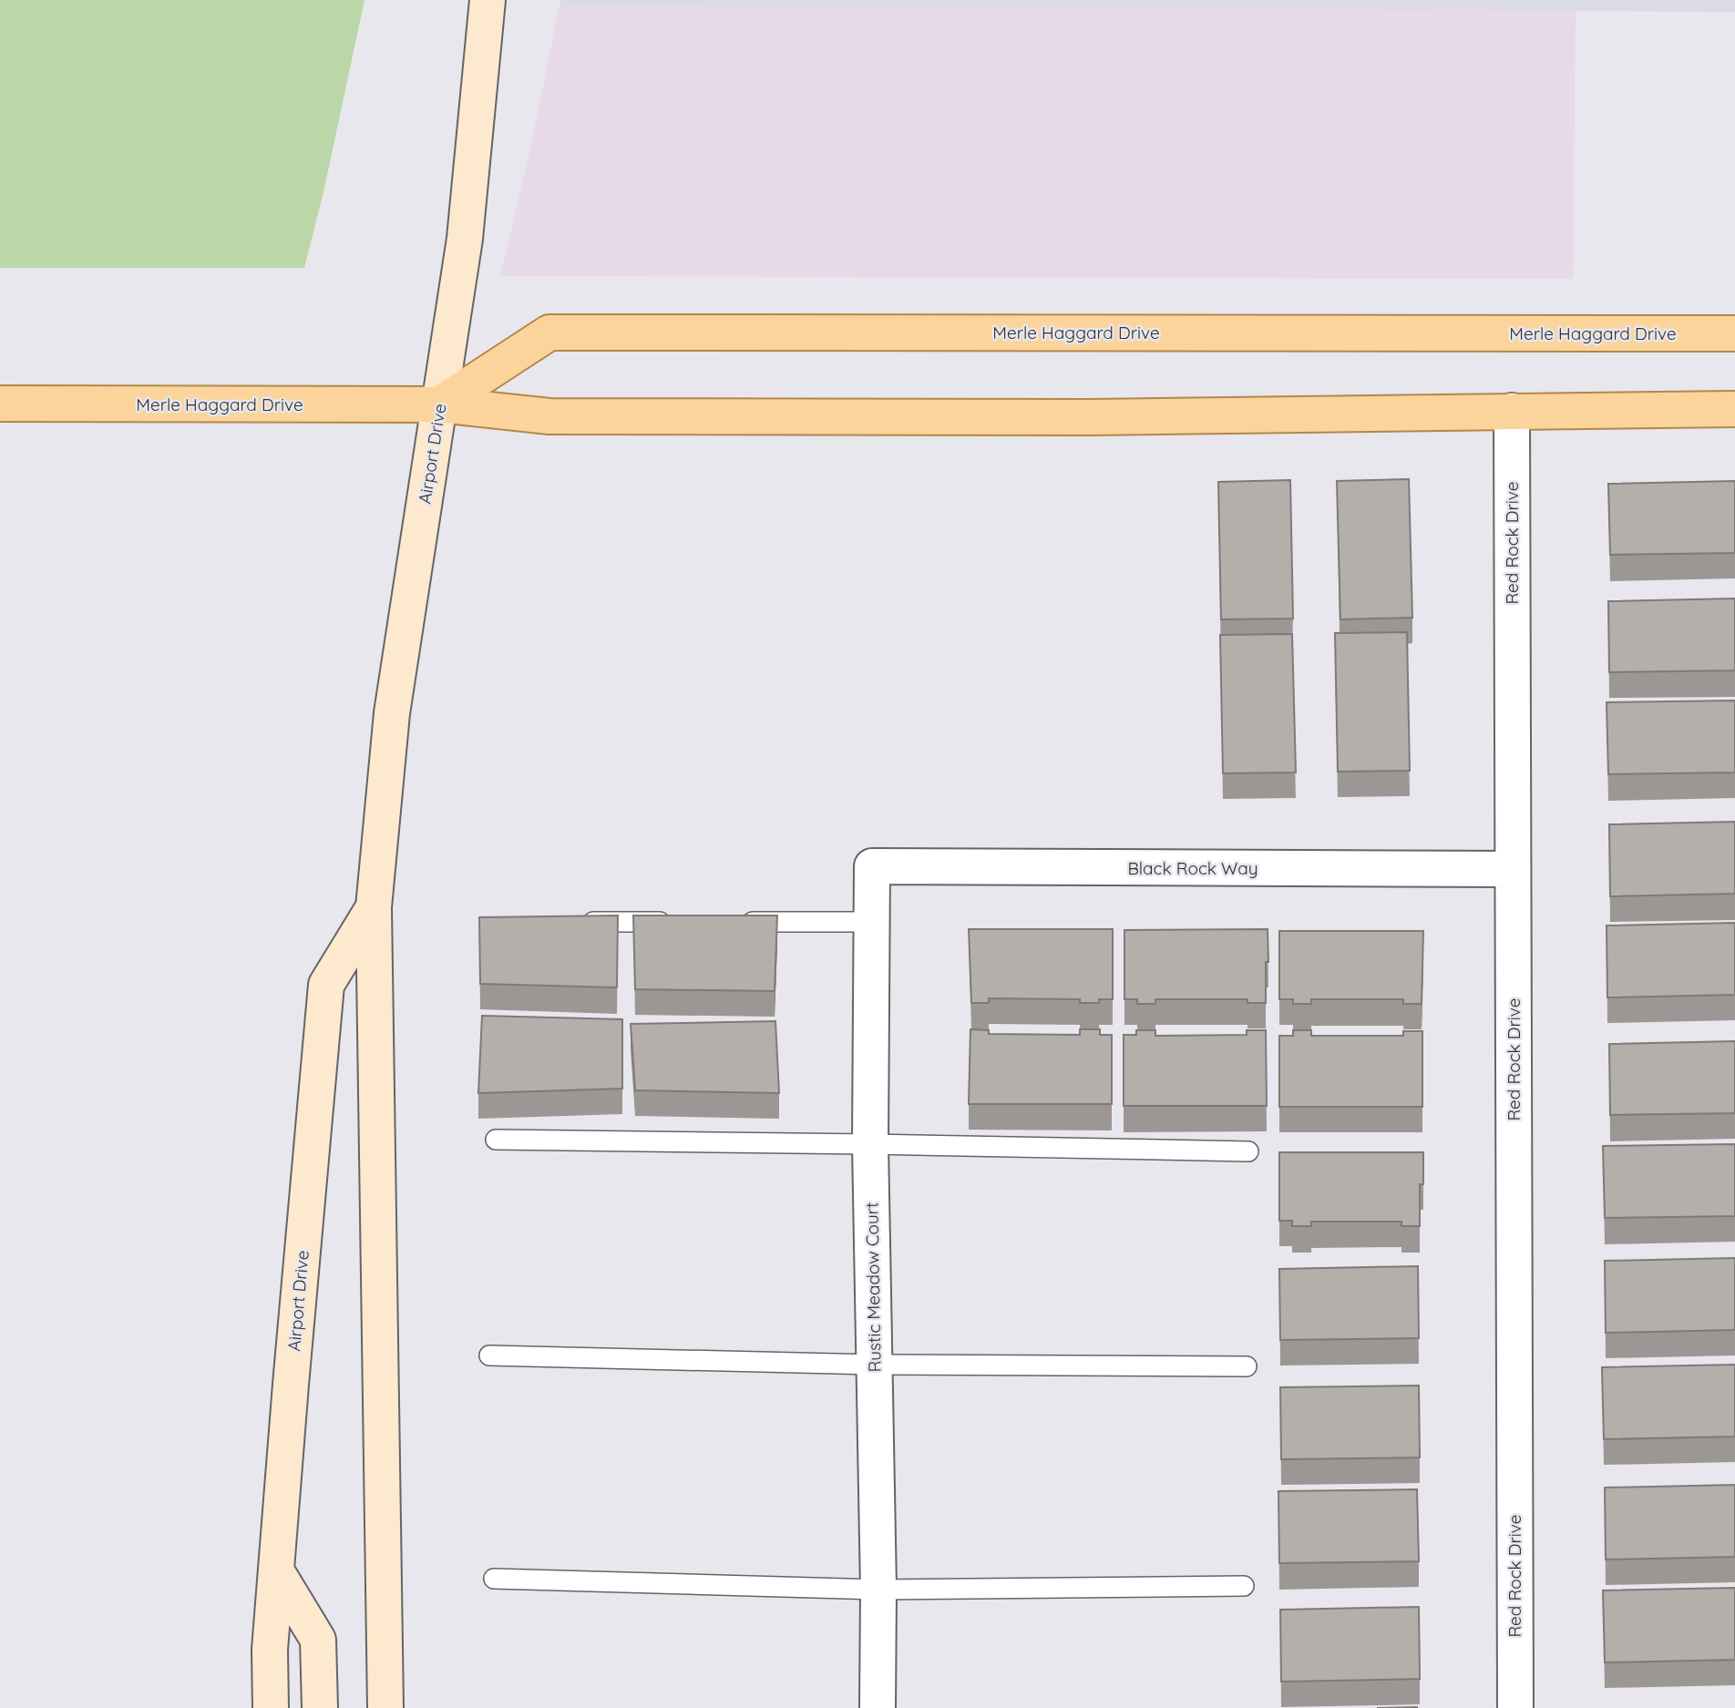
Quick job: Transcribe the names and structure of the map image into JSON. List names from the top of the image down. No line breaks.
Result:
{"streets":{"main road":["Merle Haggard Drive","Airport Drive"],"street":["Red Rock Drive","Black Rock Way","Rustic Meadow Court"]},"crossings":[["Merle Haggard Drive","Airport Drive"],["Merle Haggard Drive","Red Rock Drive"],["Red Rock Drive","Black Rock Way"],["Black Rock Way","Rustic Meadow Court"]]}
